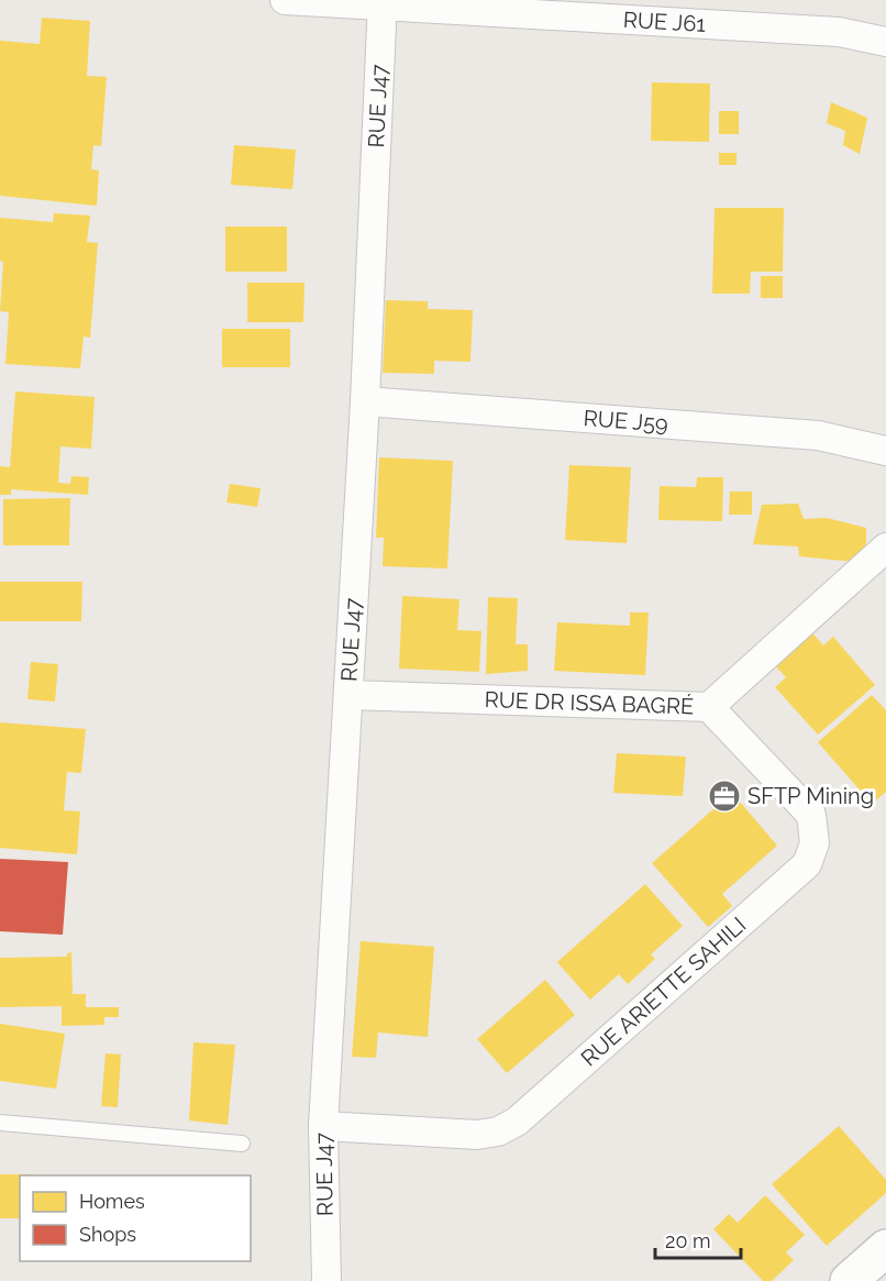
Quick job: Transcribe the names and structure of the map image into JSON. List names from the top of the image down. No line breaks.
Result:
{"streets":{"street":["RUE J61","RUE J47","RUE J59","RUE DR ISSA BAGRÉ","RUE ARIETTE SAHILI"]},"crossings":[["RUE J61","RUE J47"],["RUE J47","RUE J59"],["RUE J47","RUE DR ISSA BAGRÉ"],["RUE J47","RUE ARIETTE SAHILI"],["RUE DR ISSA BAGRÉ","RUE ARIETTE SAHILI"]],"places":{"office":["SFTP Mining"]},"legend":["Homes","Shops"],"scale_bar":"20 m"}
